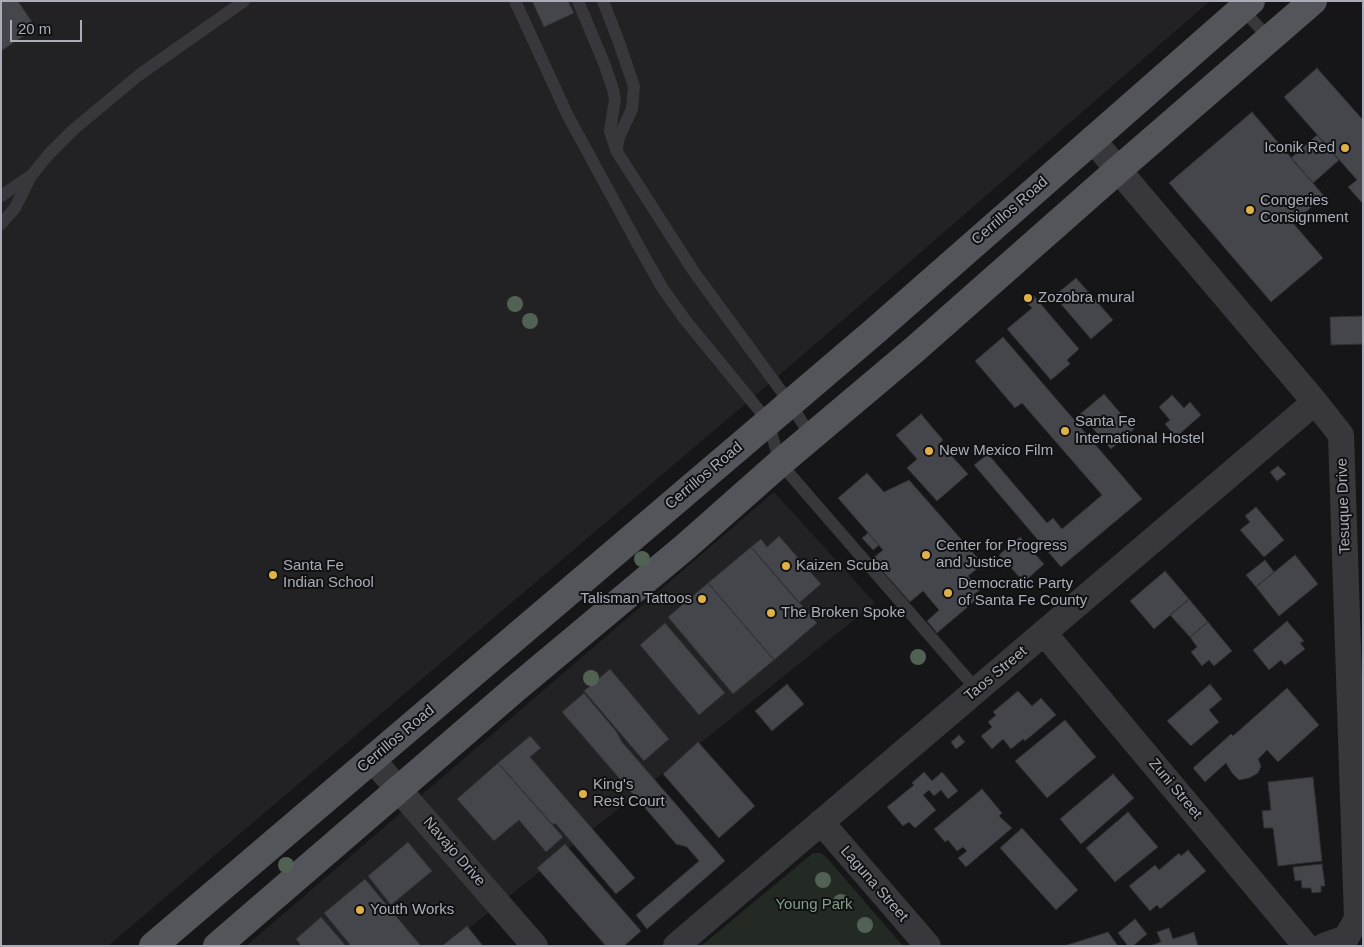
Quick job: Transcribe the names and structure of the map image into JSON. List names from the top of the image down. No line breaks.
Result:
{"streets":{"main road":["Cerrillos Road"],"street":["Tesuque Drive","Taos Street","Zuni Street","Navajo Drive","Laguna Street"]},"crossings":[["Cerrillos Road","Tesuque Drive"],["Cerrillos Road","Navajo Drive"],["Tesuque Drive","Taos Street"],["Taos Street","Zuni Street"],["Taos Street","Laguna Street"]],"parks":["Young Park"],"places":["Iconik Red","Congeries Consignment","Zozobra mural","Santa Fe International Hostel","New Mexico Film","Center for Progress and Justice","Kaizen Scuba","Santa Fe Indian School","Democratic Party of Santa Fe County","Talisman Tattoos","The Broken Spoke","King's Rest Court","Youth Works"],"scale_bar":"20 m"}
